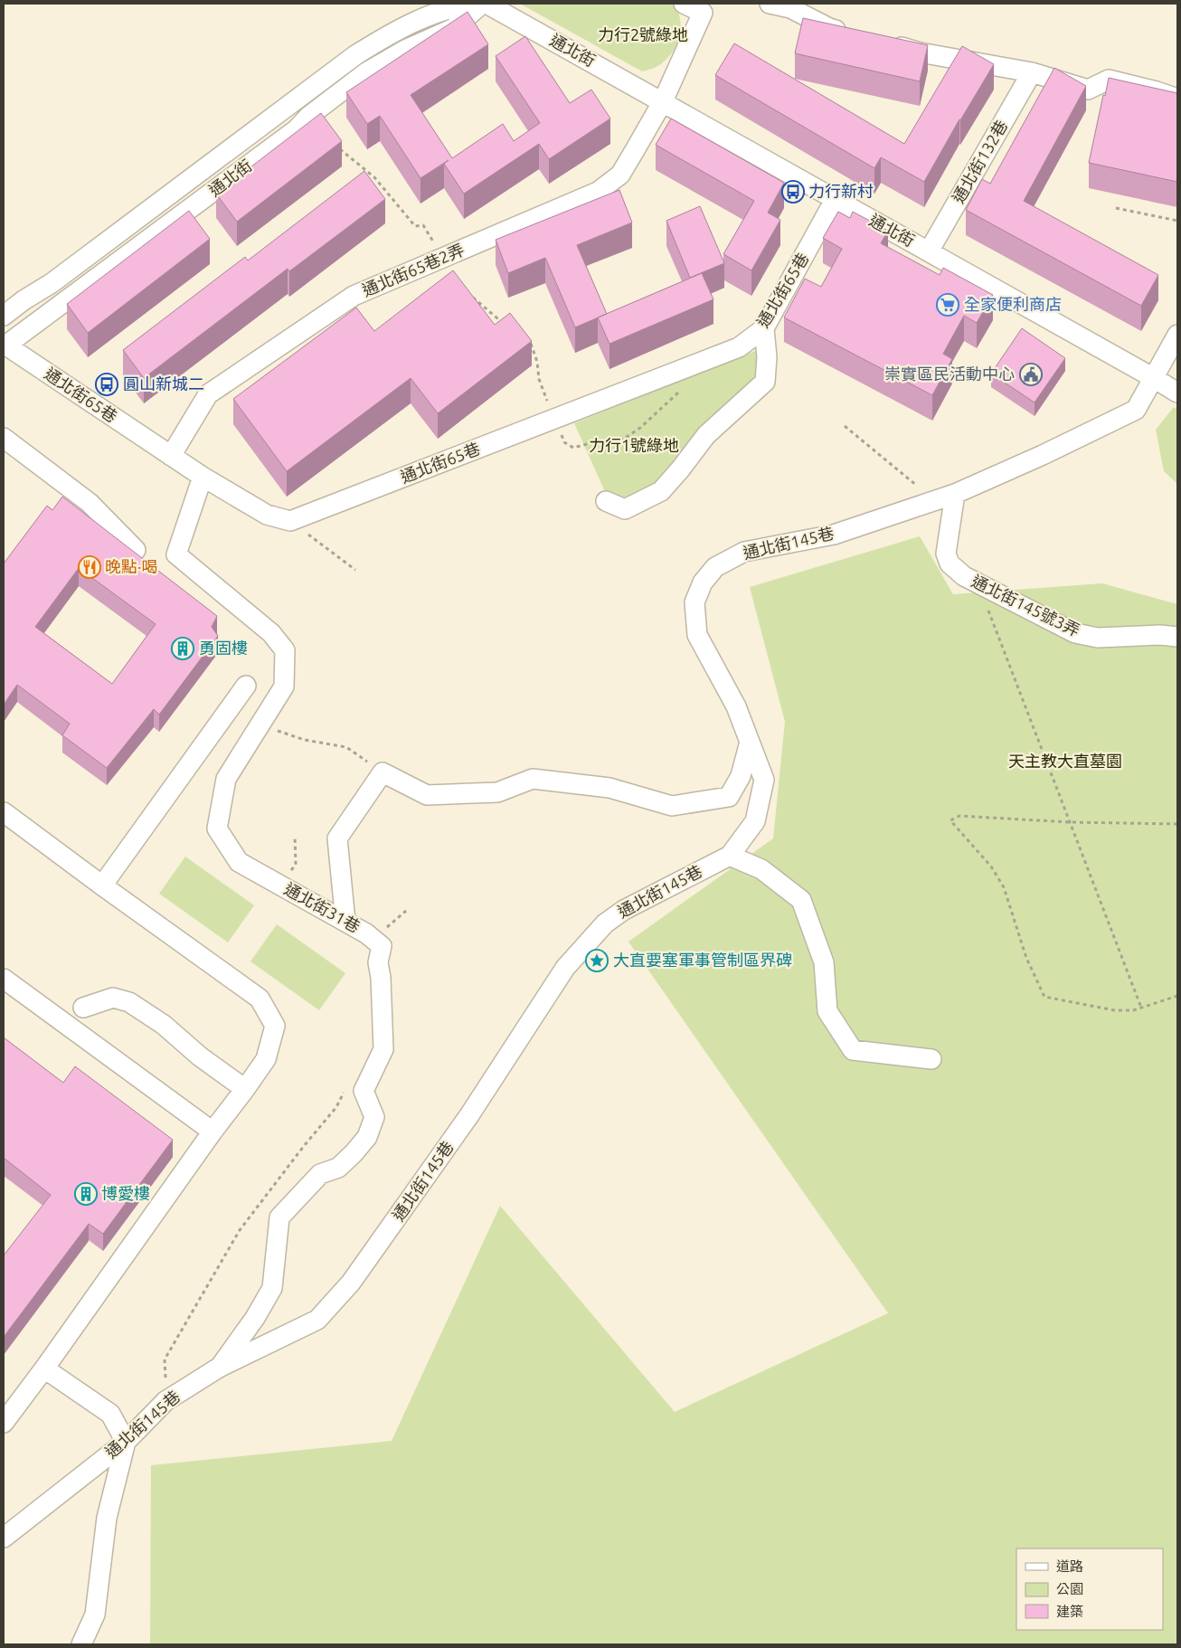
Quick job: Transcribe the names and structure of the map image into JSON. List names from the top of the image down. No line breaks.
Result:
{"streets":{"street":["通北街","通北街132巷","通北街65巷2弄","通北街65巷","通北街145巷","通北街145號3弄","通北街31巷"]},"crossings":[["通北街","通北街132巷"],["通北街","通北街65巷2弄"],["通北街","通北街65巷"],["通北街","通北街145巷"],["通北街65巷2弄","通北街65巷"],["通北街65巷","通北街31巷"],["通北街145巷","通北街145號3弄"],["通北街145巷","通北街31巷"]],"parks":["力行2號綠地","力行1號綠地","天主教大直墓園"],"places":{"bus stop":["力行新村","圓山新城二"],"supermarket":["全家便利商店"],"public building":["崇實區民活動中心"],"restaurant":["晚點·喝"],"building":["勇固樓","博愛樓"],"place":["大直要塞軍事管制區界碑"]},"legend":["道路","公園","建築"]}
